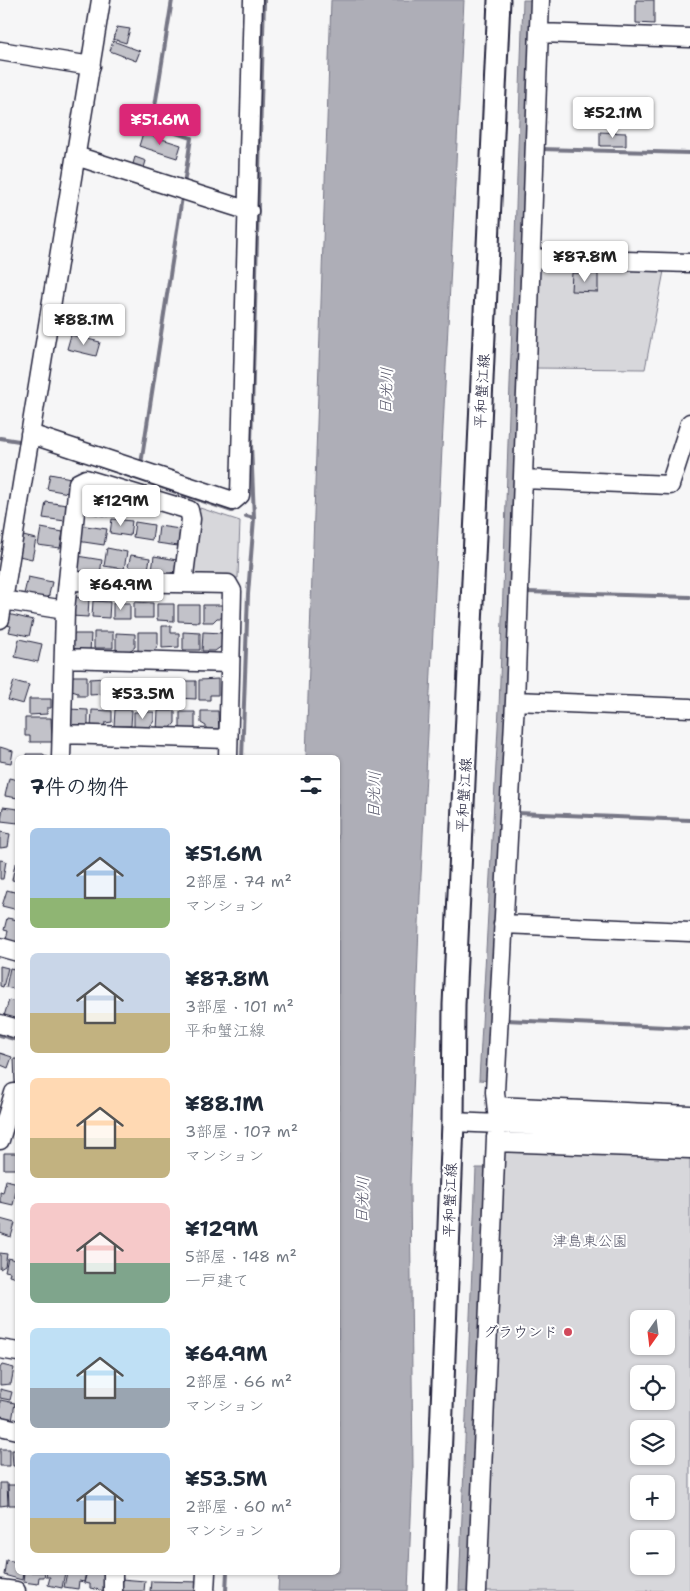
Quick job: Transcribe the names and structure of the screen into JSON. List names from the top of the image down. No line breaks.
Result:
{"streets":{"main road":["平和蟹江線"]},"water":["日光川"],"parks":["津島東公園"],"places":["グラウンド"],"north":"bottom","page":{"price":["¥52.1M","¥51.6M","¥87.8M","¥88.1M","¥129M","¥64.9M","¥53.5M"],"heading":"7件の物件","list":[{"name":"¥51.6M","note":"2部屋 · 74 m² · マンション"},{"name":"¥87.8M","note":"3部屋 · 101 m² · 平和蟹江線"},{"name":"¥88.1M","note":"3部屋 · 107 m² · マンション"},{"name":"¥129M","note":"5部屋 · 148 m² · 一戸建て"},{"name":"¥64.9M","note":"2部屋 · 66 m² · マンション"},{"name":"¥53.5M","note":"2部屋 · 60 m² · マンション"}],"map_buttons":["+","−"]}}
